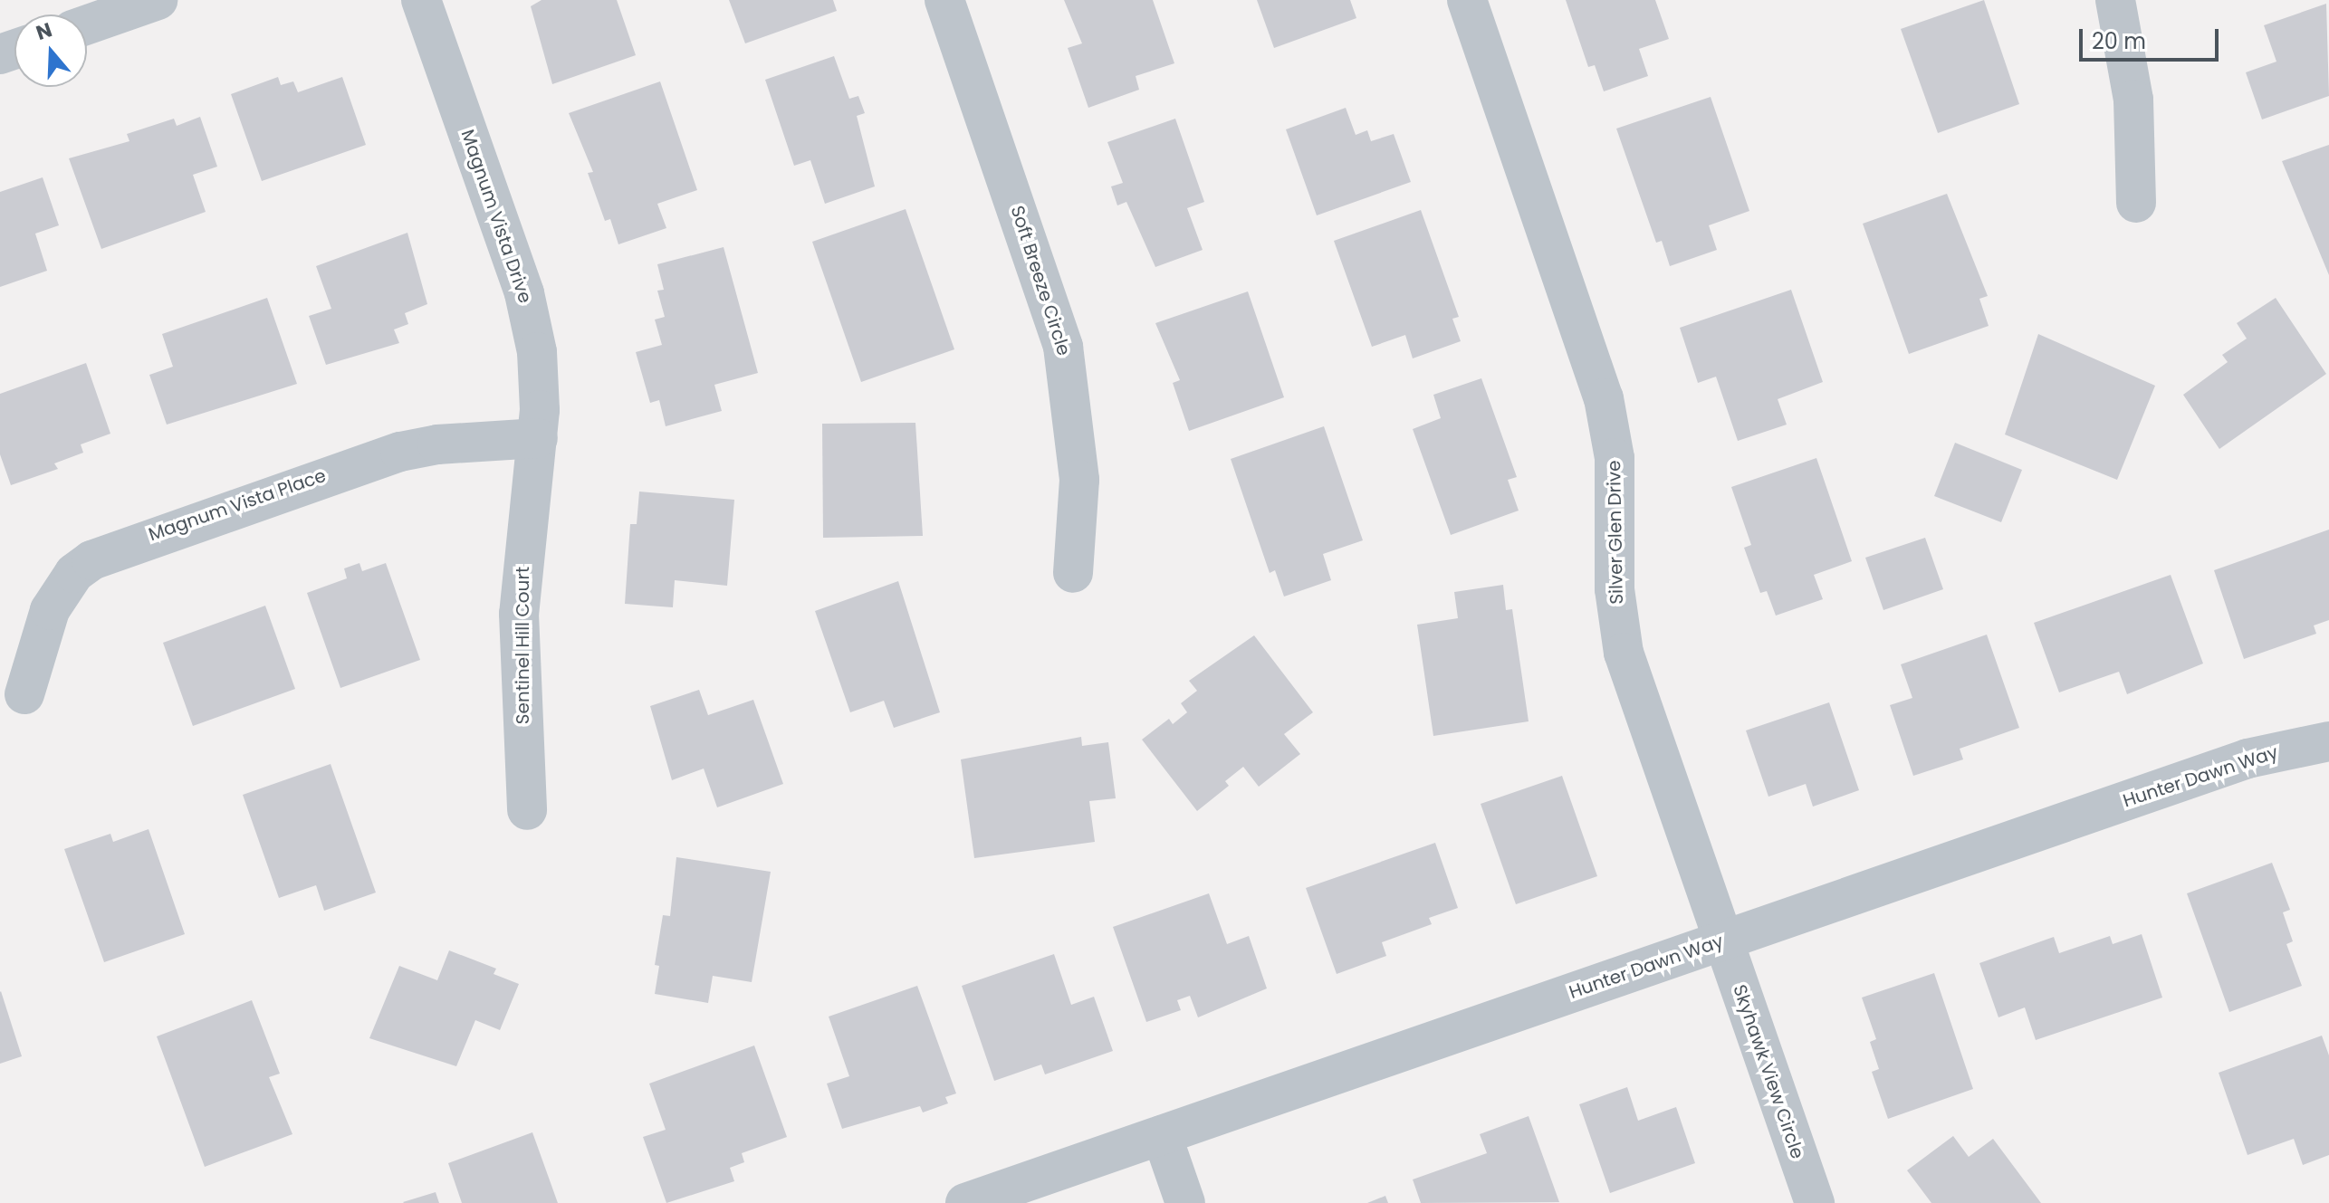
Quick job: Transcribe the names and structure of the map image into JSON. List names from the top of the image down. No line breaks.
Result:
{"streets":{"street":["Magnum Vista Drive","Soft Breeze Circle","Magnum Vista Place","Silver Glen Drive","Sentinel Hill Court","Hunter Dawn Way","Skyhawk View Circle"]},"crossings":[["Magnum Vista Drive","Magnum Vista Place"],["Magnum Vista Drive","Sentinel Hill Court"],["Magnum Vista Place","Sentinel Hill Court"],["Silver Glen Drive","Hunter Dawn Way"],["Silver Glen Drive","Skyhawk View Circle"],["Hunter Dawn Way","Skyhawk View Circle"]],"scale_bar":"20 m","north":"top"}
